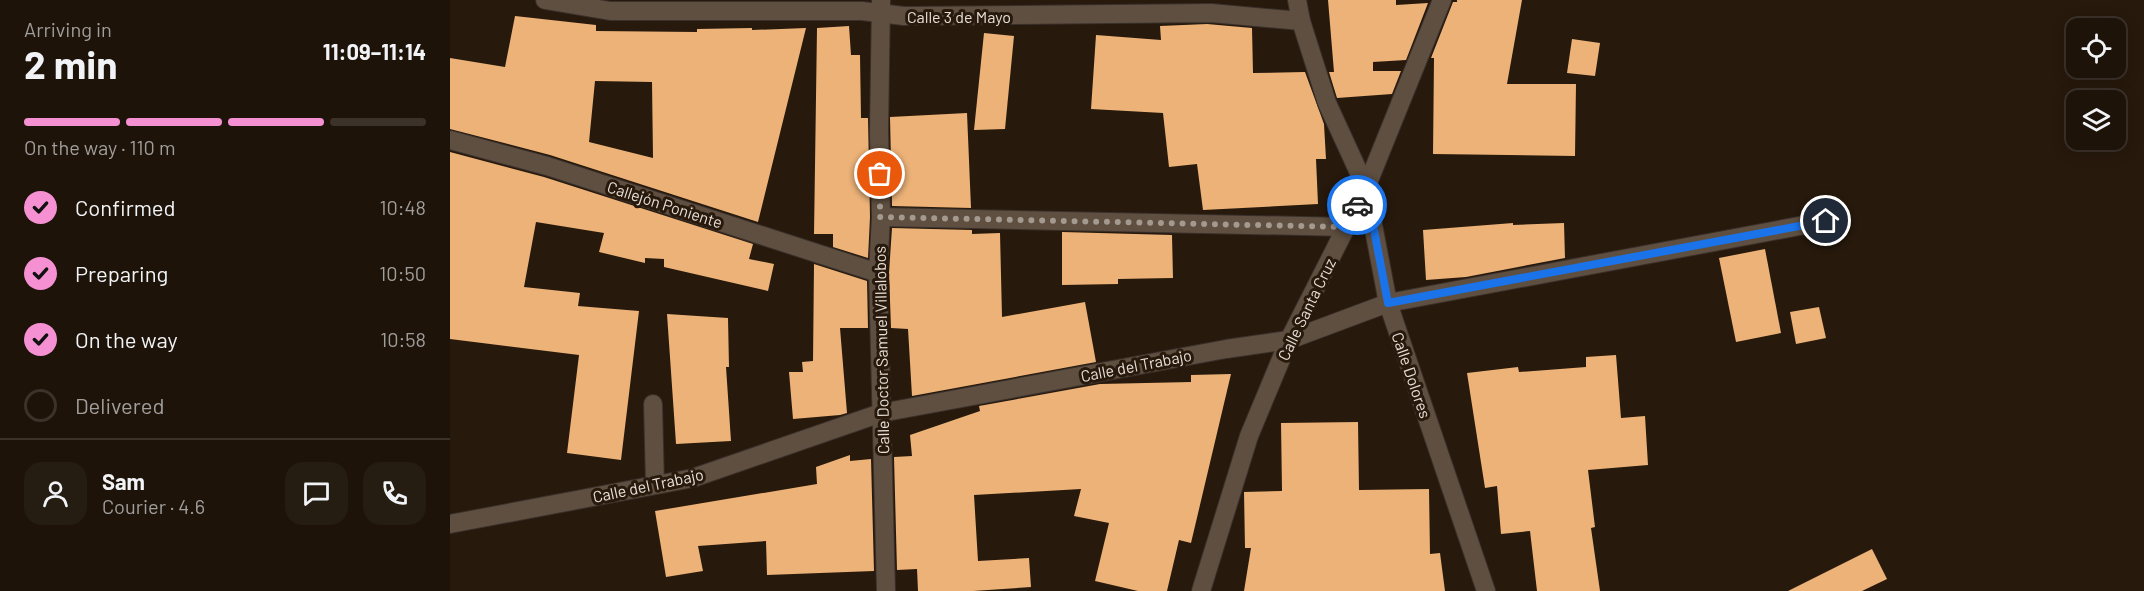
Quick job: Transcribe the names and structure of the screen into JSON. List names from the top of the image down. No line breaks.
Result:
{"streets":{"street":["Calle 3 de Mayo","Callejón Poniente","Calle Santa Cruz","Calle Doctor Samuel Villalobos","Calle del Trabajo","Calle Dolores"]},"crossings":[["Calle 3 de Mayo","Calle Doctor Samuel Villalobos"],["Calle 3 de Mayo","Calle Dolores"],["Callejón Poniente","Calle Doctor Samuel Villalobos"],["Calle Santa Cruz","Calle del Trabajo"],["Calle Santa Cruz","Calle Dolores"],["Calle Doctor Samuel Villalobos","Calle del Trabajo"],["Calle del Trabajo","Calle Dolores"]],"page":{"heading":["2 min","Arriving in","11:09–11:14"],"panel":["Sam","Courier · 4.6"],"bar":"On the way · 110 m","list":[["Confirmed","10:48"],["Preparing","10:50"],["On the way","10:58"],"Delivered"]}}
